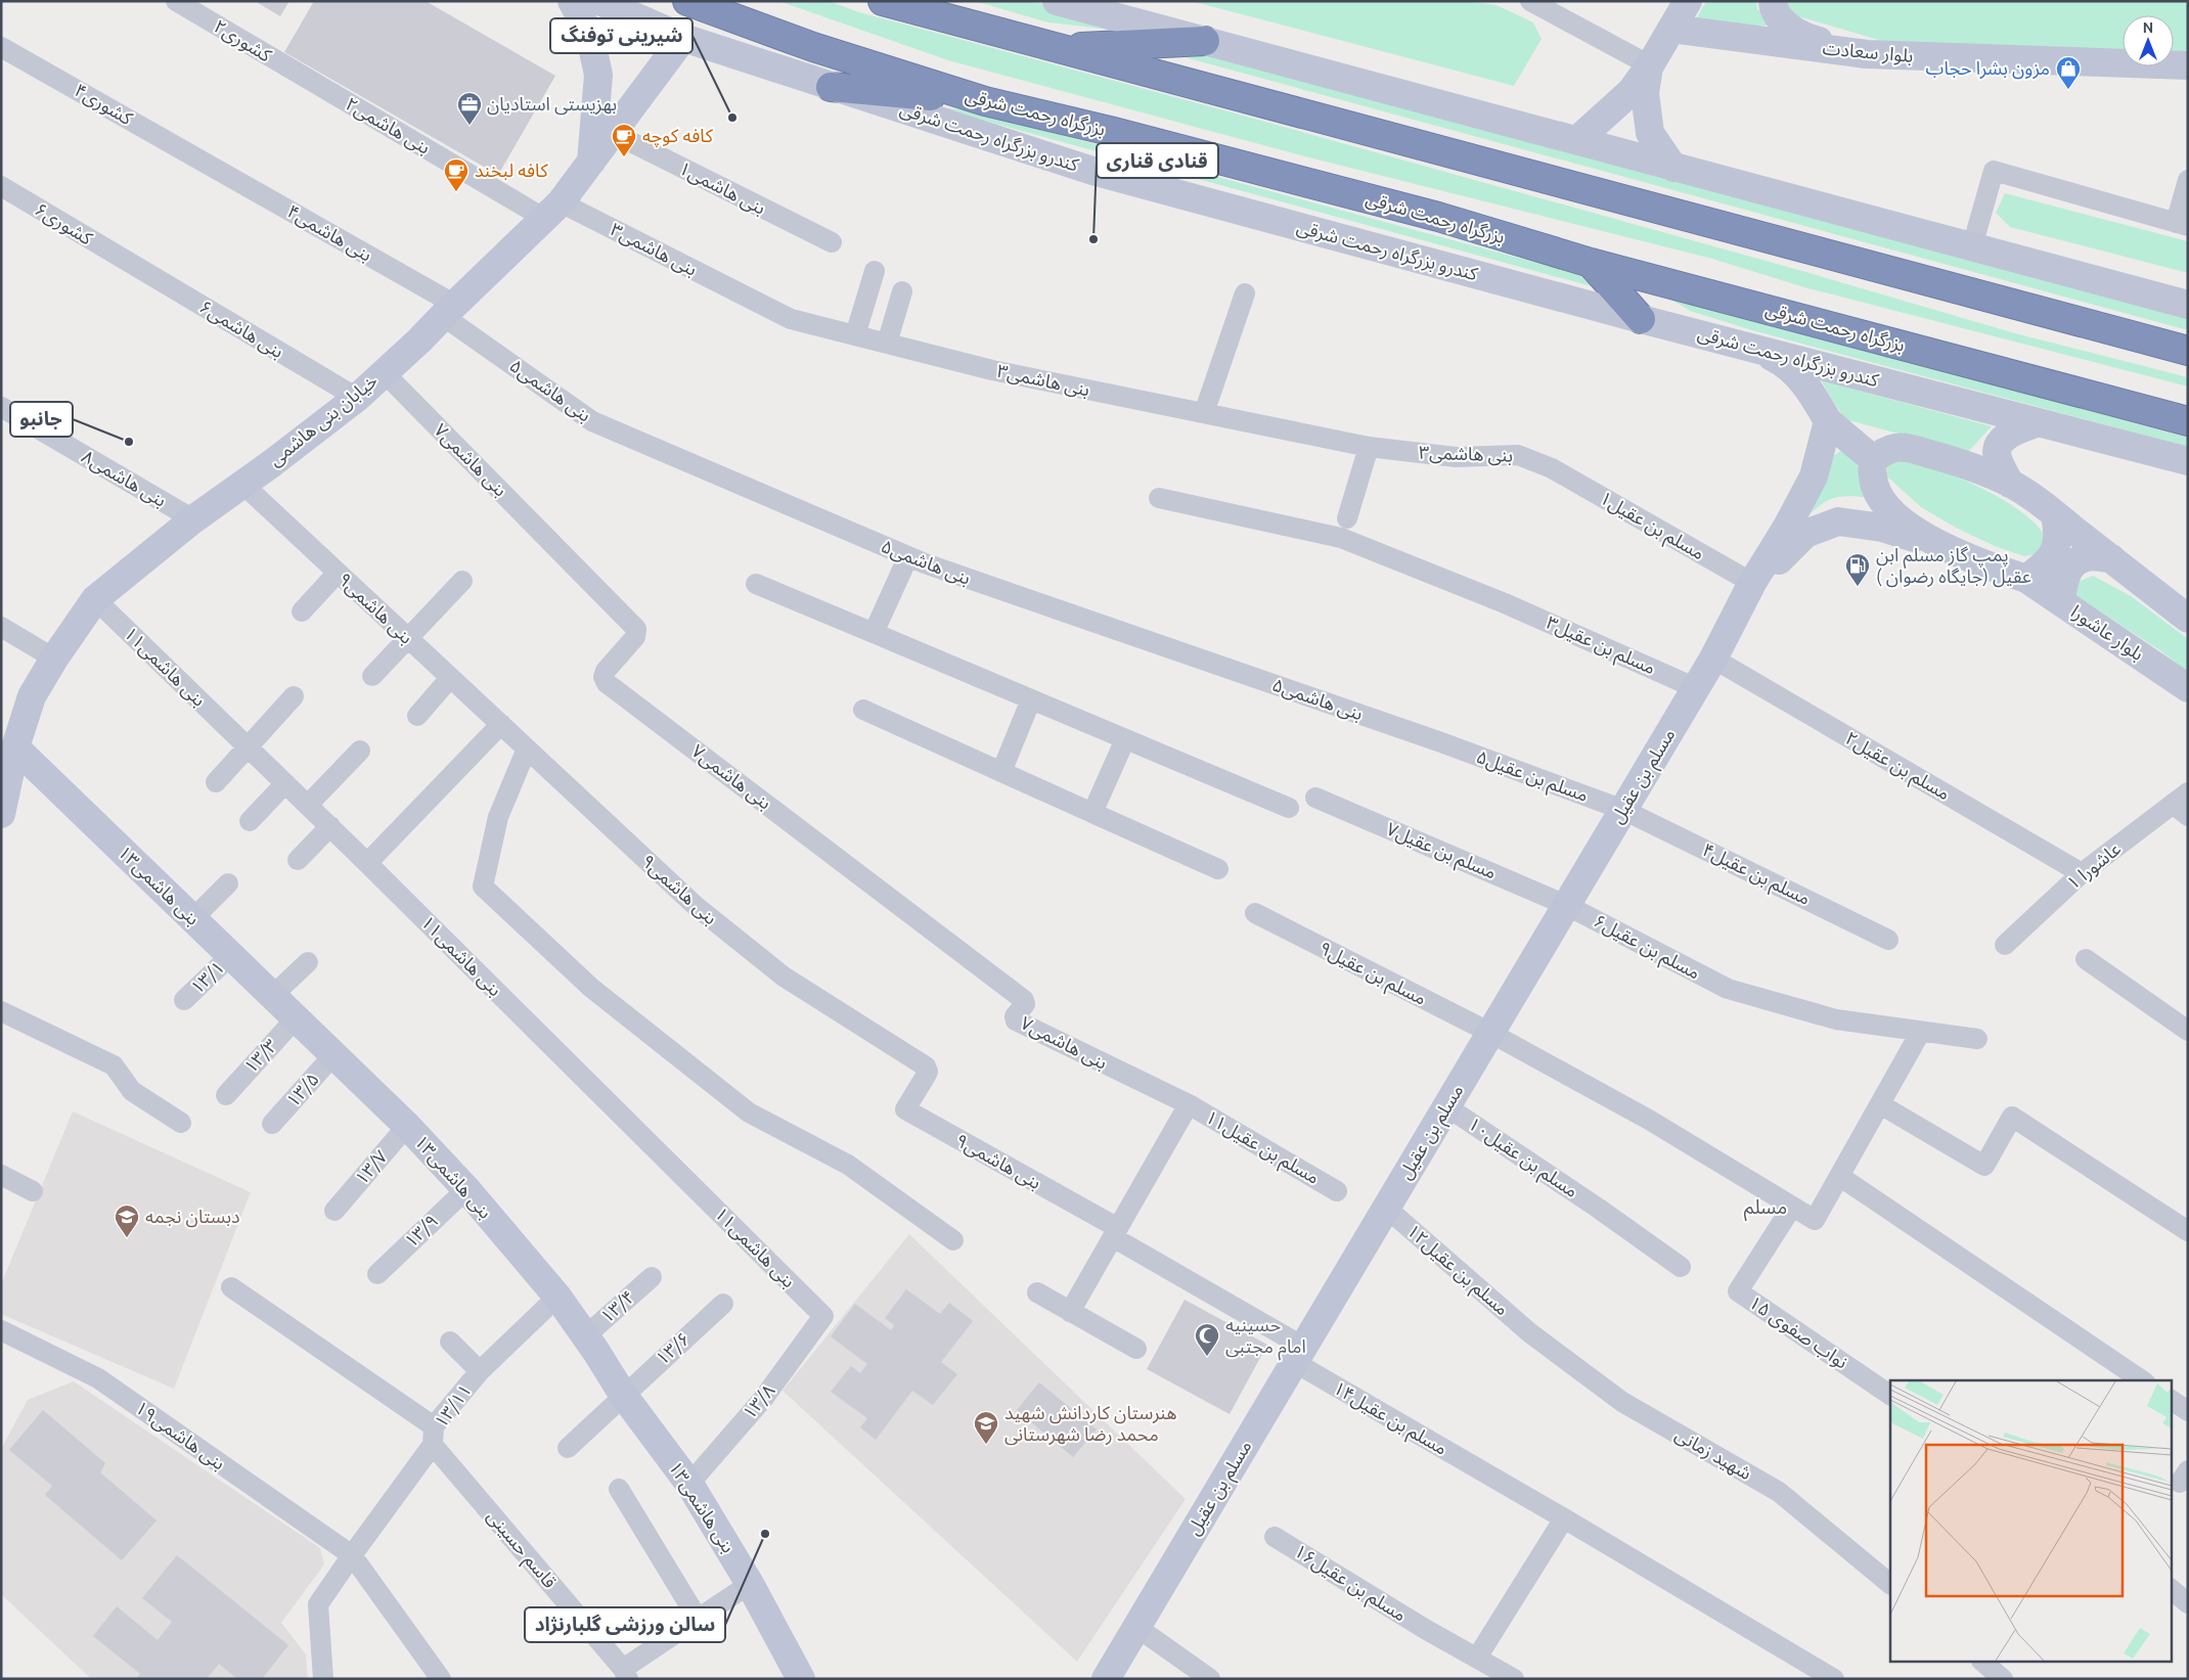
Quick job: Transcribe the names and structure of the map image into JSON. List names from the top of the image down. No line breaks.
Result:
{"streets":{"highway":["بزرگراه رحمت شرقی"],"street":["کشوری۲","بلوار سعادت","کشوری۴","۲بنی هاشمی","کندرو بزرگراه رحمت شرقی","بنی هاشمی۱","کشوری۶","۴بنی هاشمی","بنی هاشمی۳","۶بنی هاشمی","بنی هاشمی۵","خیابان بنی هاشمی","بنی هاشمی۷","۸بنی هاشمی","مسلم بن عقیل۱","بنی هاشمی۹","بلوار عاشورا","مسلم بن عقیل۳","بنی هاشمی۱۱","مسلم بن عقیل۲","مسلم بن عقیل۵","مسلم بن عقیل","مسلم بن عقیل۷","عاشورا ۱","مسلم بن عقیل۴","بنی هاشمی۱۳","مسلم بن عقیل۶","مسلم بن عقیل۹","۱۳/۱","۱۳/۳","۱۳/۵","مسلم بن عقیل۱۱","مسلم بن عقیل۱۰","۱۳/۷","۱۳/۹","مسلم بن عقیل۱۲","۱۳/۴","نواب صفوی ۱۵","۱۳/۶","۱۳/۸","۱۳/۱۱","مسلم بن عقیل۱۴","بنی هاشمی۱۹","شهید زمانی","قاسم حسینی","مسلم بن عقیل۱۶"]},"crossings":[["کشوری۲","۲بنی هاشمی"],["کشوری۴","۴بنی هاشمی"],["۲بنی هاشمی","بنی هاشمی۳"],["۲بنی هاشمی","خیابان بنی هاشمی"],["کندرو بزرگراه رحمت شرقی","خیابان بنی هاشمی"],["بنی هاشمی۱","خیابان بنی هاشمی"],["کشوری۶","۶بنی هاشمی"],["۴بنی هاشمی","بنی هاشمی۵"],["۴بنی هاشمی","خیابان بنی هاشمی"],["بنی هاشمی۳","خیابان بنی هاشمی"],["بنی هاشمی۳","مسلم بن عقیل۱"],["۶بنی هاشمی","خیابان بنی هاشمی"],["بنی هاشمی۵","خیابان بنی هاشمی"],["بنی هاشمی۵","مسلم بن عقیل۵"],["خیابان بنی هاشمی","بنی هاشمی۷"],["خیابان بنی هاشمی","۸بنی هاشمی"],["خیابان بنی هاشمی","بنی هاشمی۹"],["خیابان بنی هاشمی","بنی هاشمی۱۱"],["خیابان بنی هاشمی","بنی هاشمی۱۳"],["بنی هاشمی۷","مسلم بن عقیل۱۱"],["مسلم بن عقیل۱","مسلم بن عقیل"],["بنی هاشمی۹","مسلم بن عقیل۱۴"],["مسلم بن عقیل۳","مسلم بن عقیل"],["بنی هاشمی۱۱","۱۳/۸"],["مسلم بن عقیل۲","مسلم بن عقیل"],["مسلم بن عقیل۲","عاشورا ۱"],["مسلم بن عقیل۵","مسلم بن عقیل"],["مسلم بن عقیل۵","مسلم بن عقیل۴"],["مسلم بن عقیل","مسلم بن عقیل۷"],["مسلم بن عقیل","مسلم بن عقیل۴"],["مسلم بن عقیل","مسلم بن عقیل۶"],["مسلم بن عقیل","مسلم بن عقیل۹"],["مسلم بن عقیل","مسلم بن عقیل۱۰"],["مسلم بن عقیل","مسلم بن عقیل۱۲"],["مسلم بن عقیل","مسلم بن عقیل۱۴"],["مسلم بن عقیل۷","مسلم بن عقیل۶"],["بنی هاشمی۱۳","۱۳/۱"],["بنی هاشمی۱۳","۱۳/۳"],["بنی هاشمی۱۳","۱۳/۵"],["بنی هاشمی۱۳","۱۳/۷"],["بنی هاشمی۱۳","۱۳/۹"],["بنی هاشمی۱۳","۱۳/۴"],["بنی هاشمی۱۳","۱۳/۶"],["بنی هاشمی۱۳","۱۳/۸"],["بنی هاشمی۱۳","۱۳/۱۱"],["مسلم بن عقیل۹","نواب صفوی ۱۵"],["مسلم بن عقیل۱۲","شهید زمانی"],["۱۳/۱۱","بنی هاشمی۱۹"],["۱۳/۱۱","قاسم حسینی"]],"districts":["مسلم"],"places":{"shop":["مزون بشرا حجاب"],"other":["شیرینی توفنگ","قنادی قناری","جانبو","سالن ورزشی گلبارنژاد"],"office":["بهزیستی استادیان"],"cafe":["کافه کوچه","کافه لبخند"],"fuel station":["پمپ گاز مسلم ابن عقیل (جایگاه رضوان )"],"school or university":["دبستان نجمه","هنرستان کاردانش شهید محمد رضا شهرستانی"],"mosque":["حسینیه امام مجتبی"]},"north":"top"}
